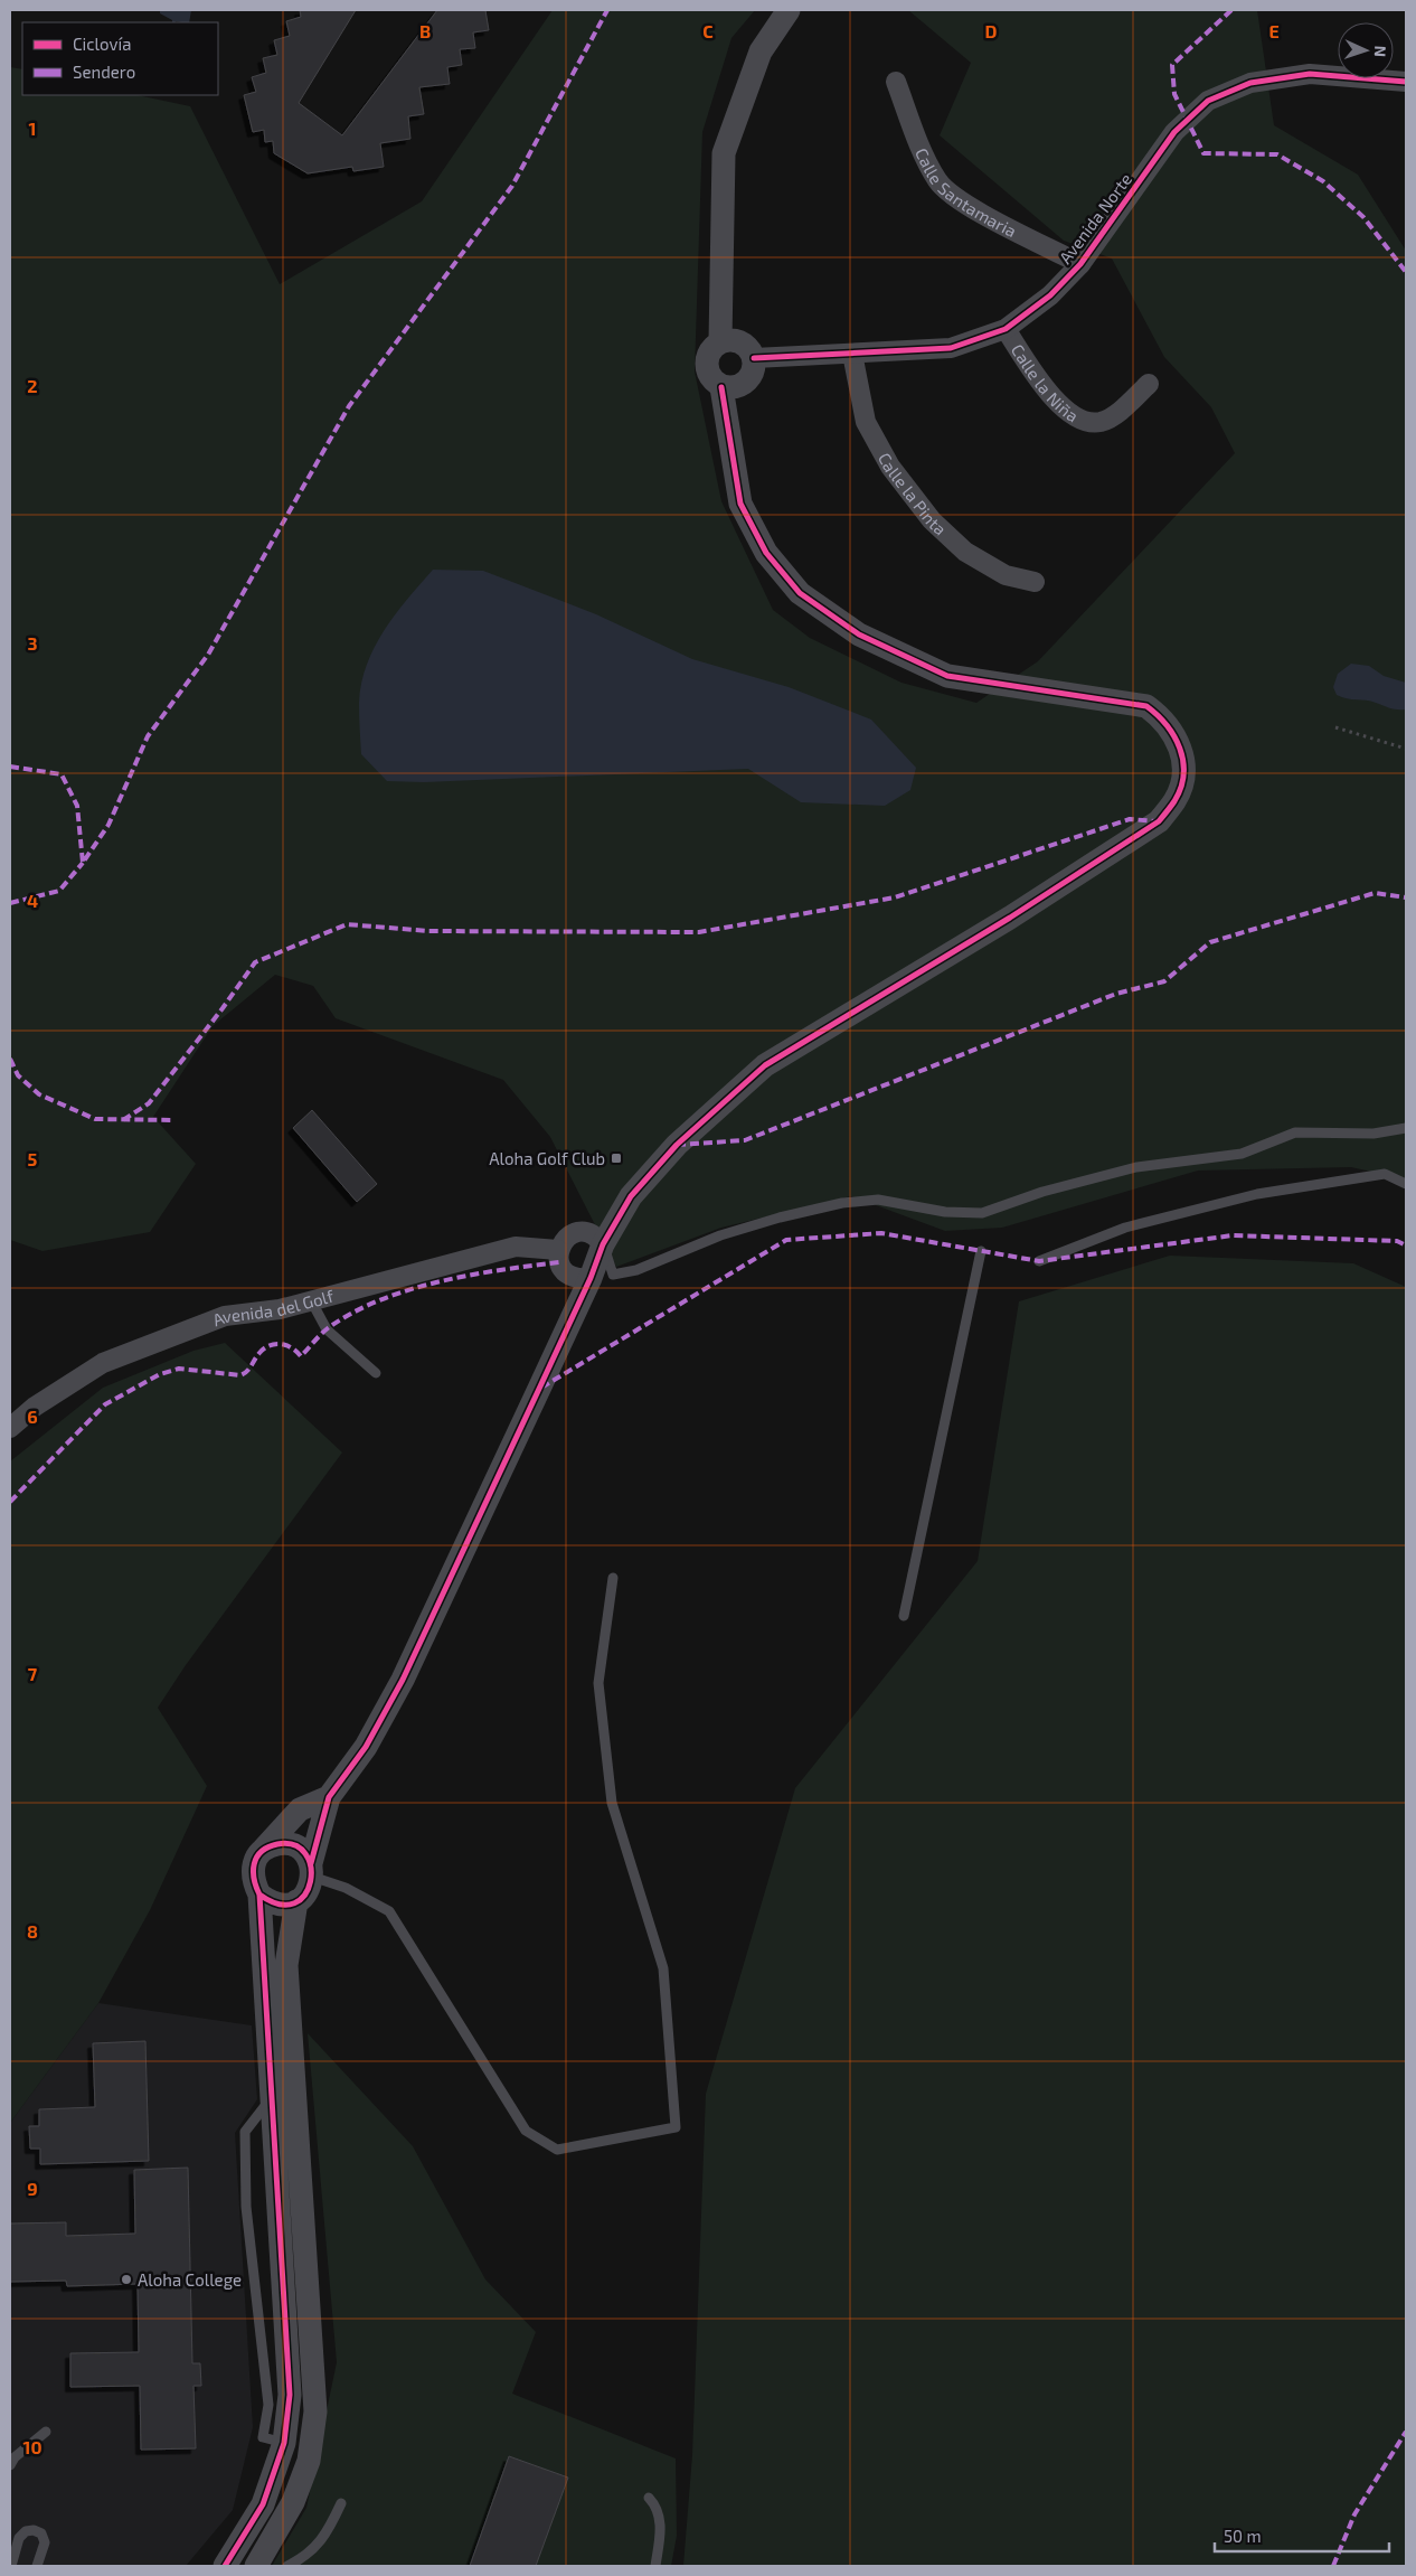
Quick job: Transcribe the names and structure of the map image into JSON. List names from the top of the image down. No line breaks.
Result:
{"streets":{"street":["Calle Santamaria","Avenida Norte","Calle la Niña","Calle la Pinta","Avenida del Golf"]},"crossings":[["Calle Santamaria","Avenida Norte"],["Avenida Norte","Calle la Niña"],["Avenida Norte","Calle la Pinta"]],"places":{"transit":["Aloha Golf Club"],"other":["Aloha College"]},"legend":["Ciclovía","Sendero"],"scale_bar":"50 m","north":"right","grid":{"columns":["B","C","D","E"],"rows":["1","2","3","4","5","6","7","8","9","10"]}}
